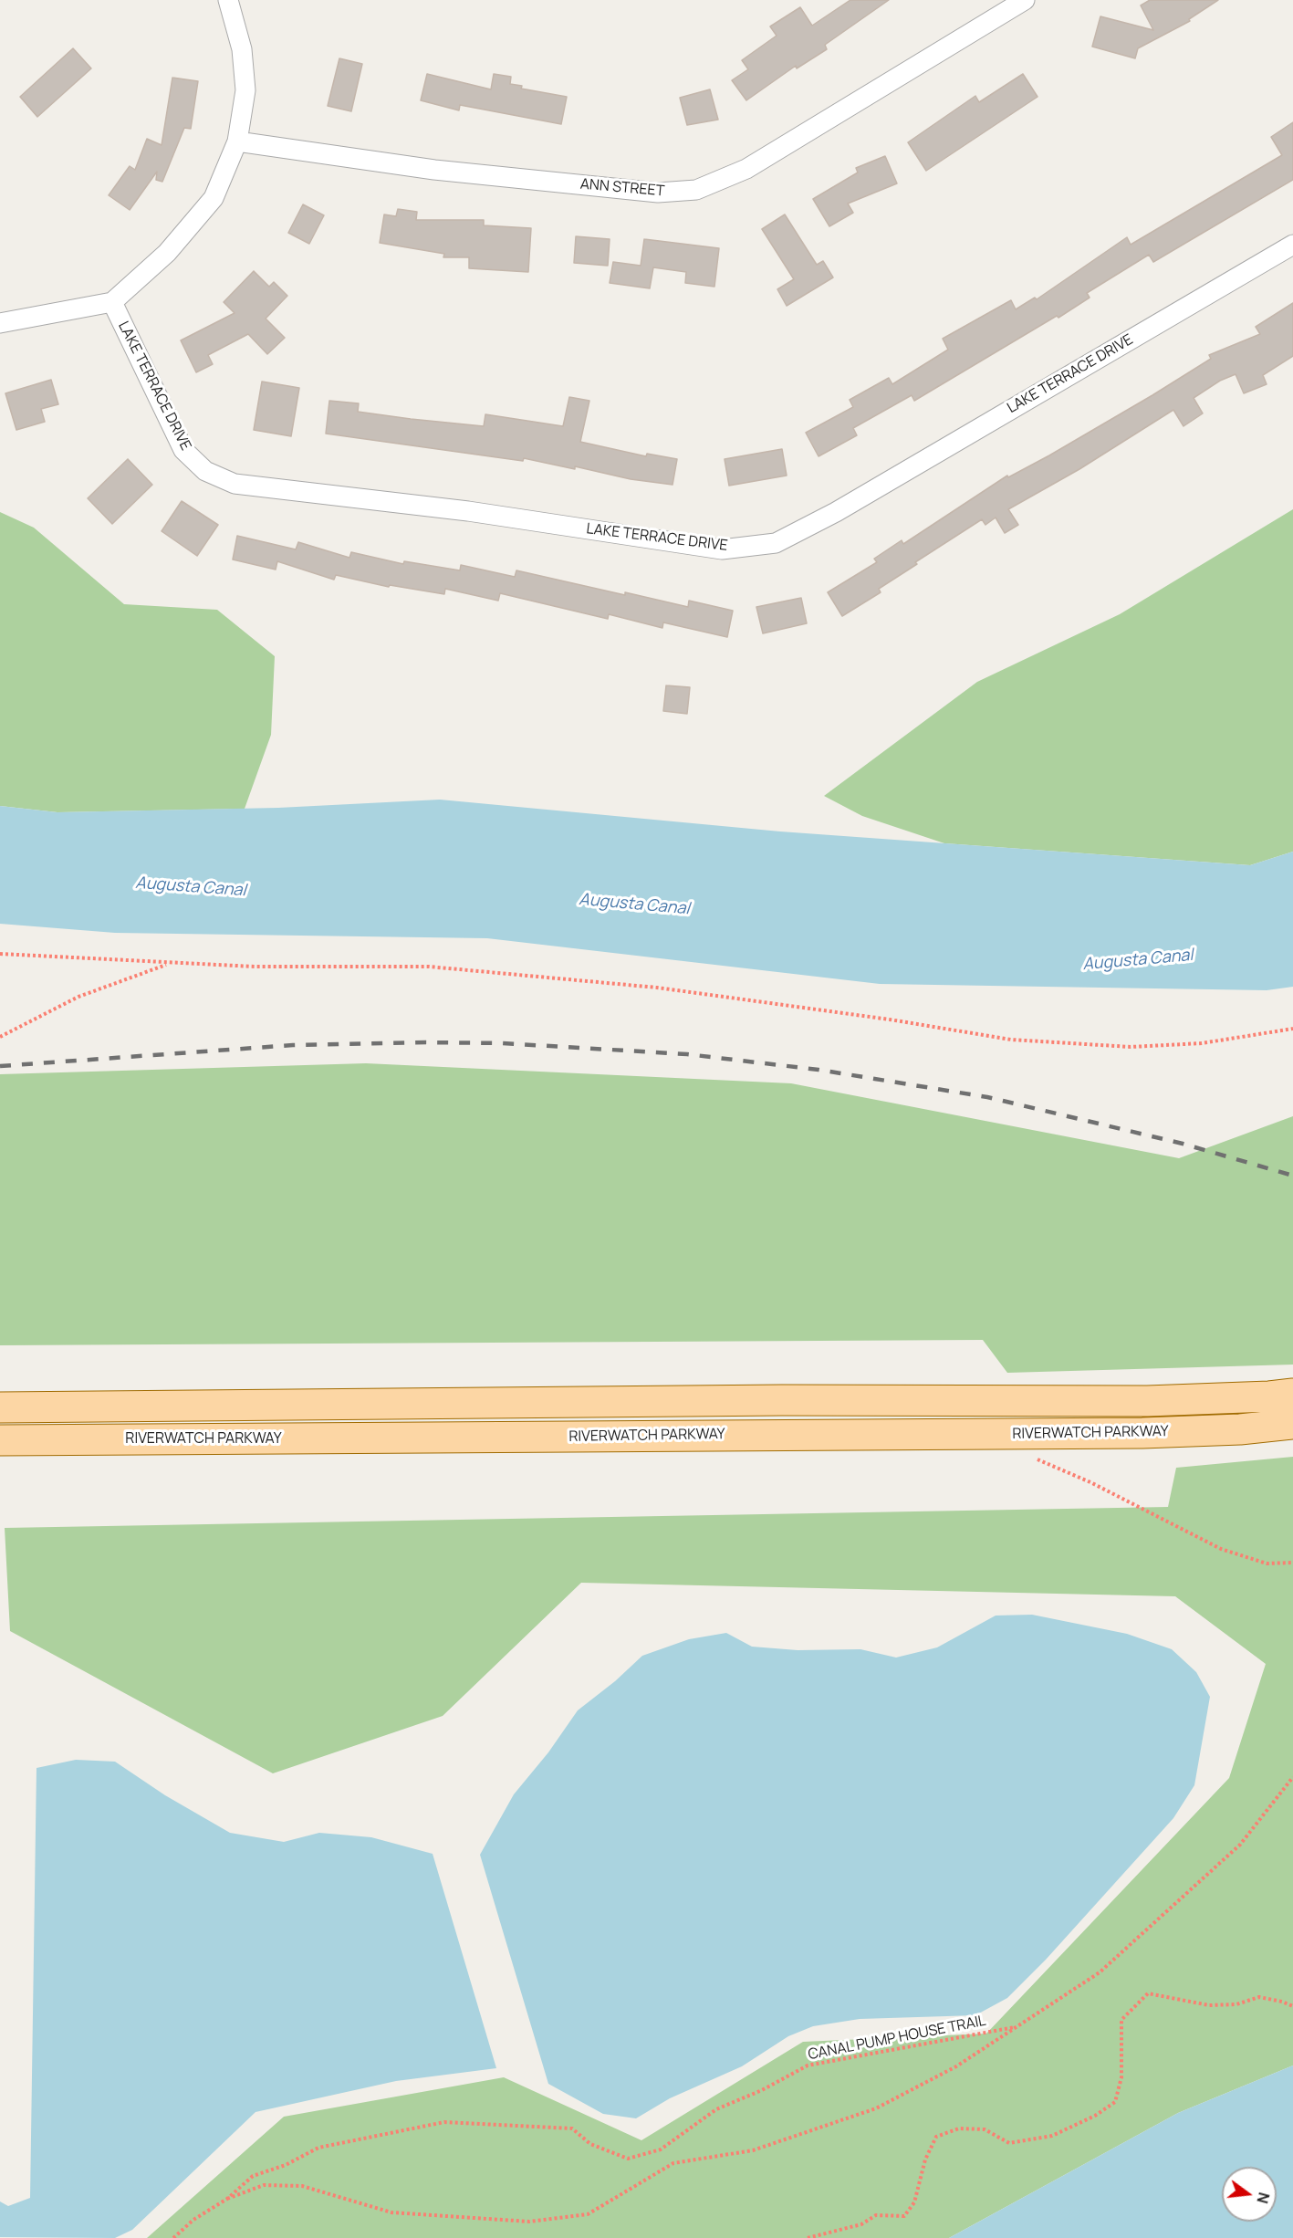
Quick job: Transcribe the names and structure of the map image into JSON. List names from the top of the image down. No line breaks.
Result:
{"streets":{"main road":["RIVERWATCH PARKWAY"],"street":["ANN STREET","LAKE TERRACE DRIVE"],"path":["CANAL PUMP HOUSE TRAIL"]},"water":["Augusta Canal"],"north":"right"}
